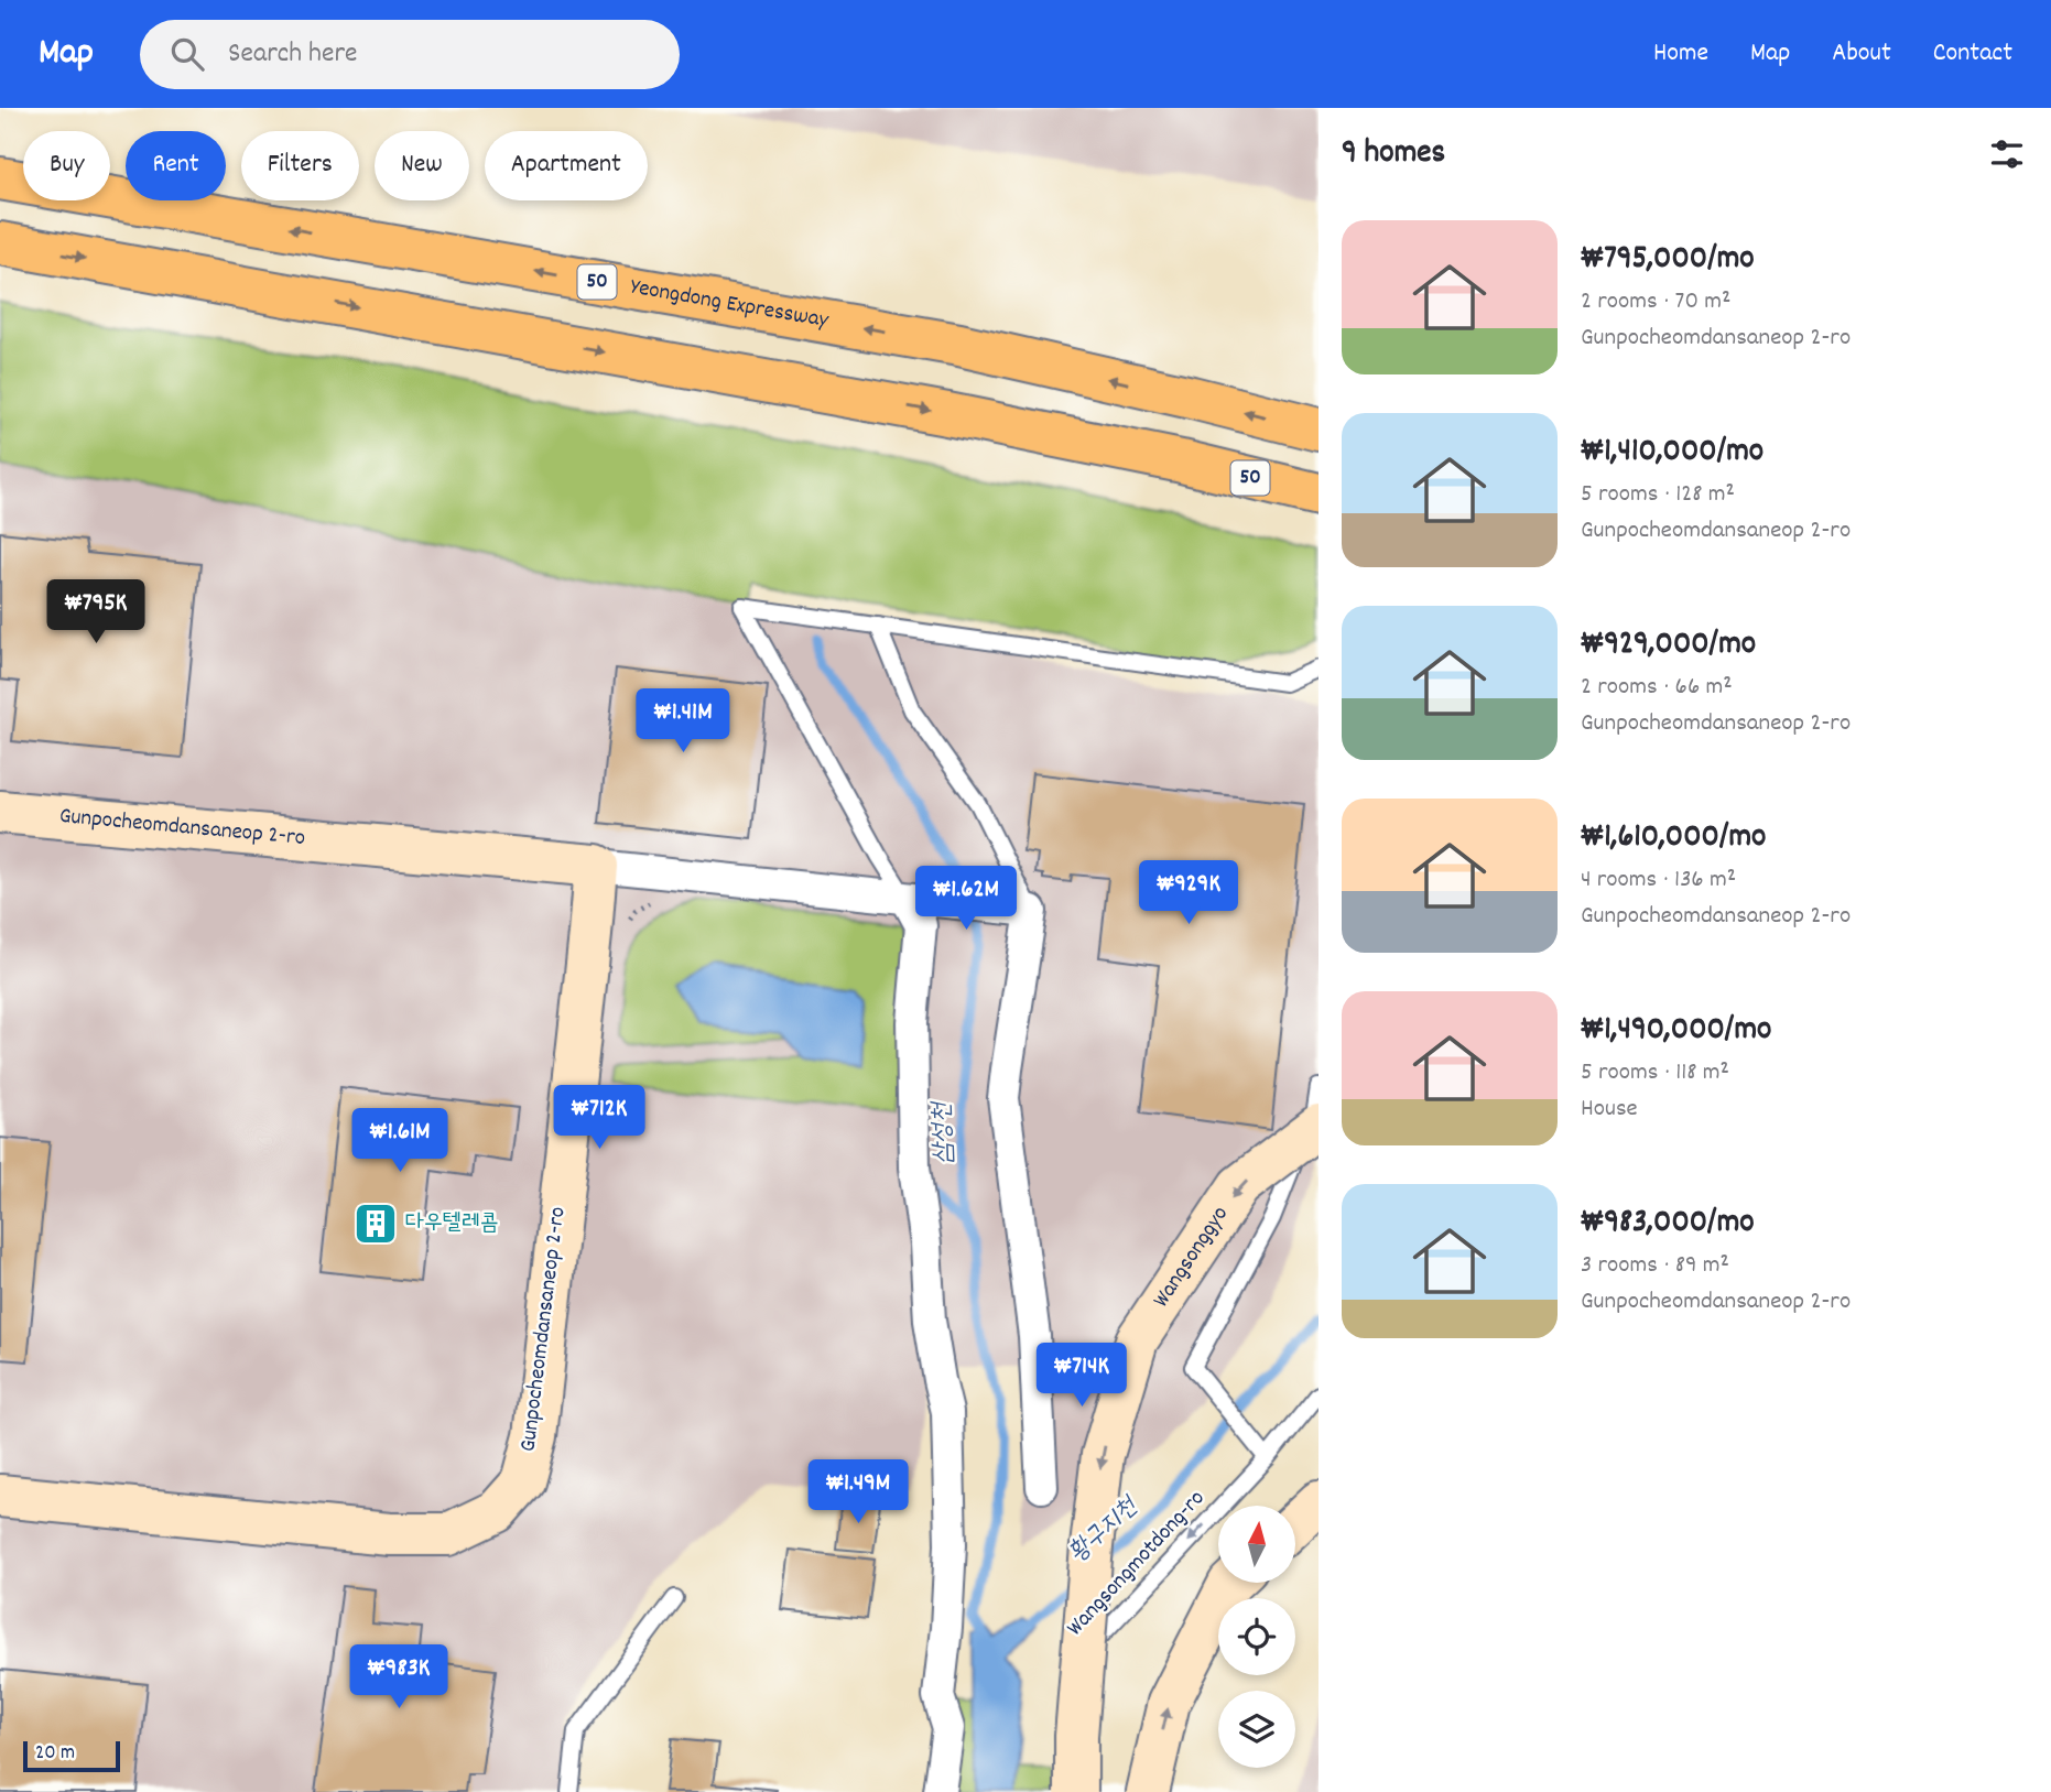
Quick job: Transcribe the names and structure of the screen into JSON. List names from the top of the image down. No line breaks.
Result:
{"streets":{"highway":["50","Yeongdong Expressway"],"street":["Gunpocheomdansaneop 2-ro","Wangsonggyo"],"lane":["Wangsongmotdong-ro"]},"one_way":["Wangsongmotdong-ro"],"water":["삼성천","황구지천"],"places":{"building":["다우텔레콤"]},"scale_bar":"20 m","north":"top","page":{"header":"Map","search":"Search here","nav":["Home","Map","About","Contact"],"heading":"9 homes","chip":["Buy","Rent","Filters","New","Apartment"],"list":[{"name":"₩795,000/mo","note":"2 rooms · 70 m² · Gunpocheomdansaneop 2-ro"},{"name":"₩1,410,000/mo","note":"5 rooms · 128 m² · Gunpocheomdansaneop 2-ro"},{"name":"₩929,000/mo","note":"2 rooms · 66 m² · Gunpocheomdansaneop 2-ro"},{"name":"₩1,610,000/mo","note":"4 rooms · 136 m² · Gunpocheomdansaneop 2-ro"},{"name":"₩1,490,000/mo","note":"5 rooms · 118 m² · House"},{"name":"₩983,000/mo","note":"3 rooms · 89 m² · Gunpocheomdansaneop 2-ro"}],"price":["₩795K","₩1.41M","₩929K","₩1.62M","₩712K","₩1.61M","₩714K","₩1.49M","₩983K"],"scale":"20 m"}}
